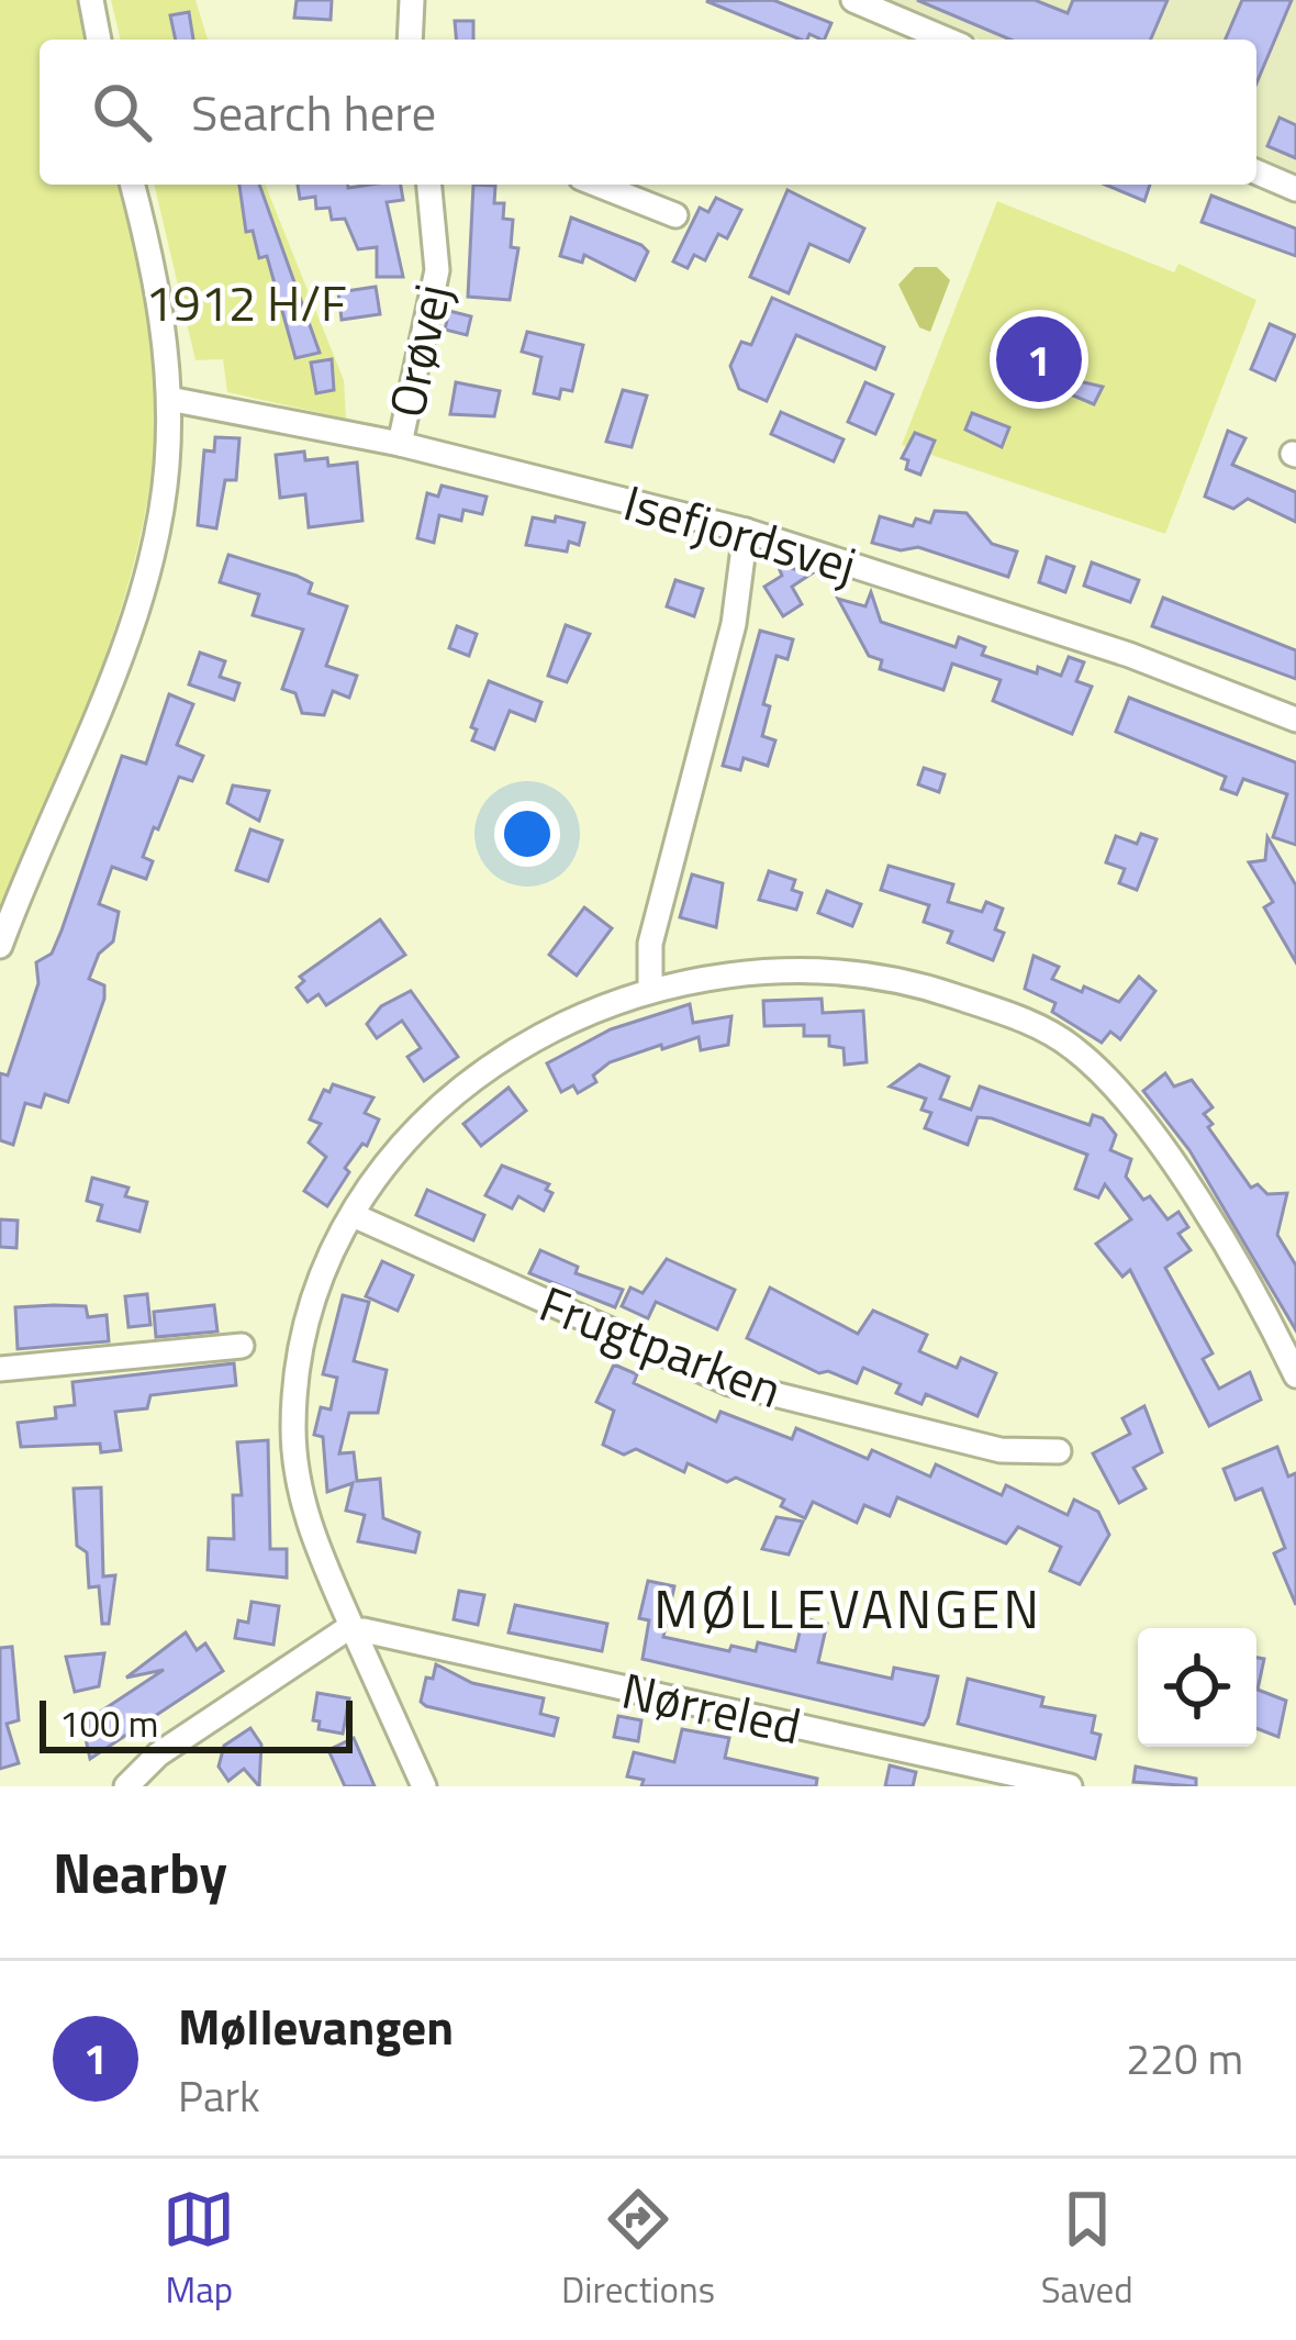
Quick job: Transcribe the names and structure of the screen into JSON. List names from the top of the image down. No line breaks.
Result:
{"streets":{"street":["Orøvej","Isefjordsvej","Frugtparken","Nørreled"]},"crossings":[["Orøvej","Isefjordsvej"]],"districts":["MØLLEVANGEN"],"parks":["1912 H/F"],"scale_bar":"100 m","page":{"search":"Search here","pins":"1","scale":"100 m","heading":"Nearby","list":[{"mark":"1","name":"Møllevangen","note":"Park","value":"220 m"}],"nav":["Map","Directions","Saved"]}}
